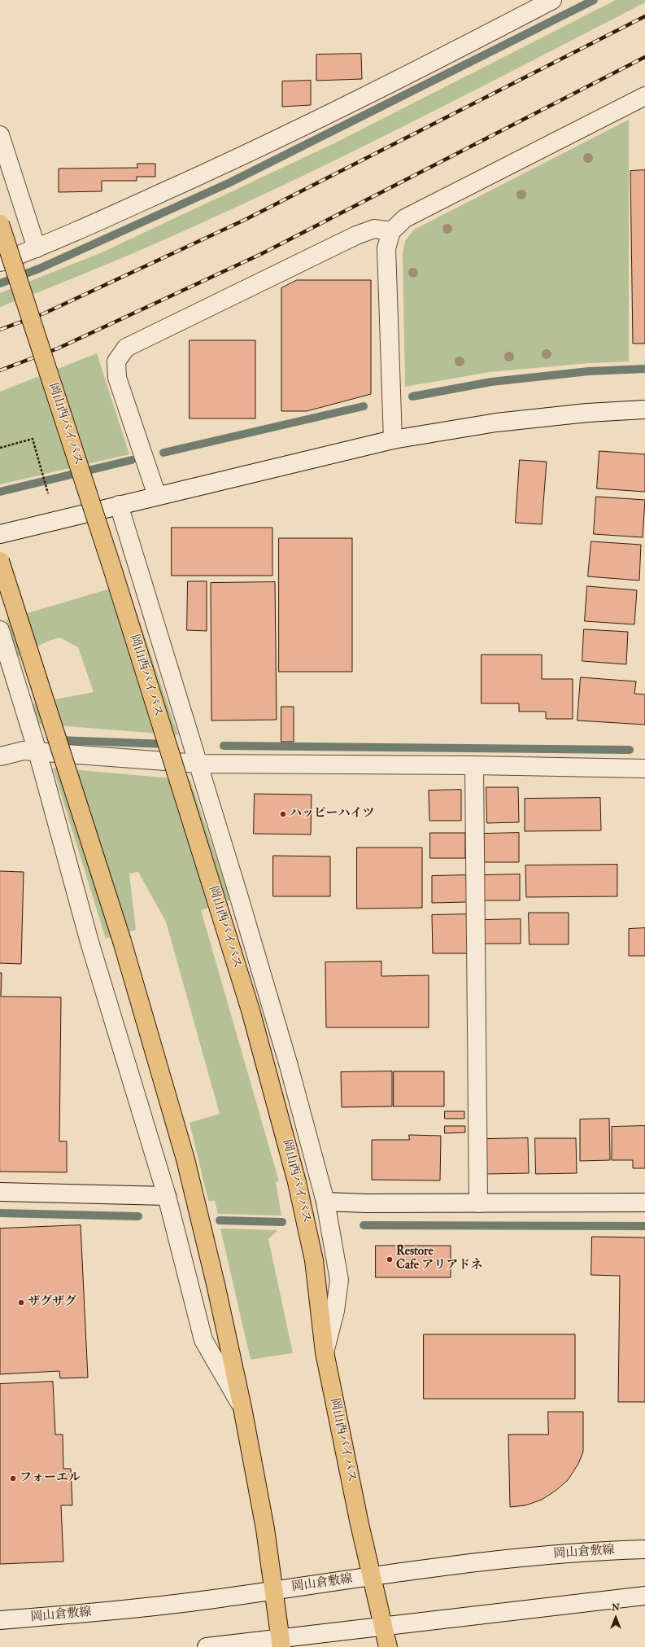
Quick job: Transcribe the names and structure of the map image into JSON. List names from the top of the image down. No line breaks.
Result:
{"streets":{"highway":["岡山西バイパス"],"street":["岡山倉敷線"]},"crossings":[["岡山西バイパス","岡山倉敷線"]],"places":["ハッピーハイツ","Restore Cafe アリアドネ","ザグザグ","フォーエル"],"north":"top"}
